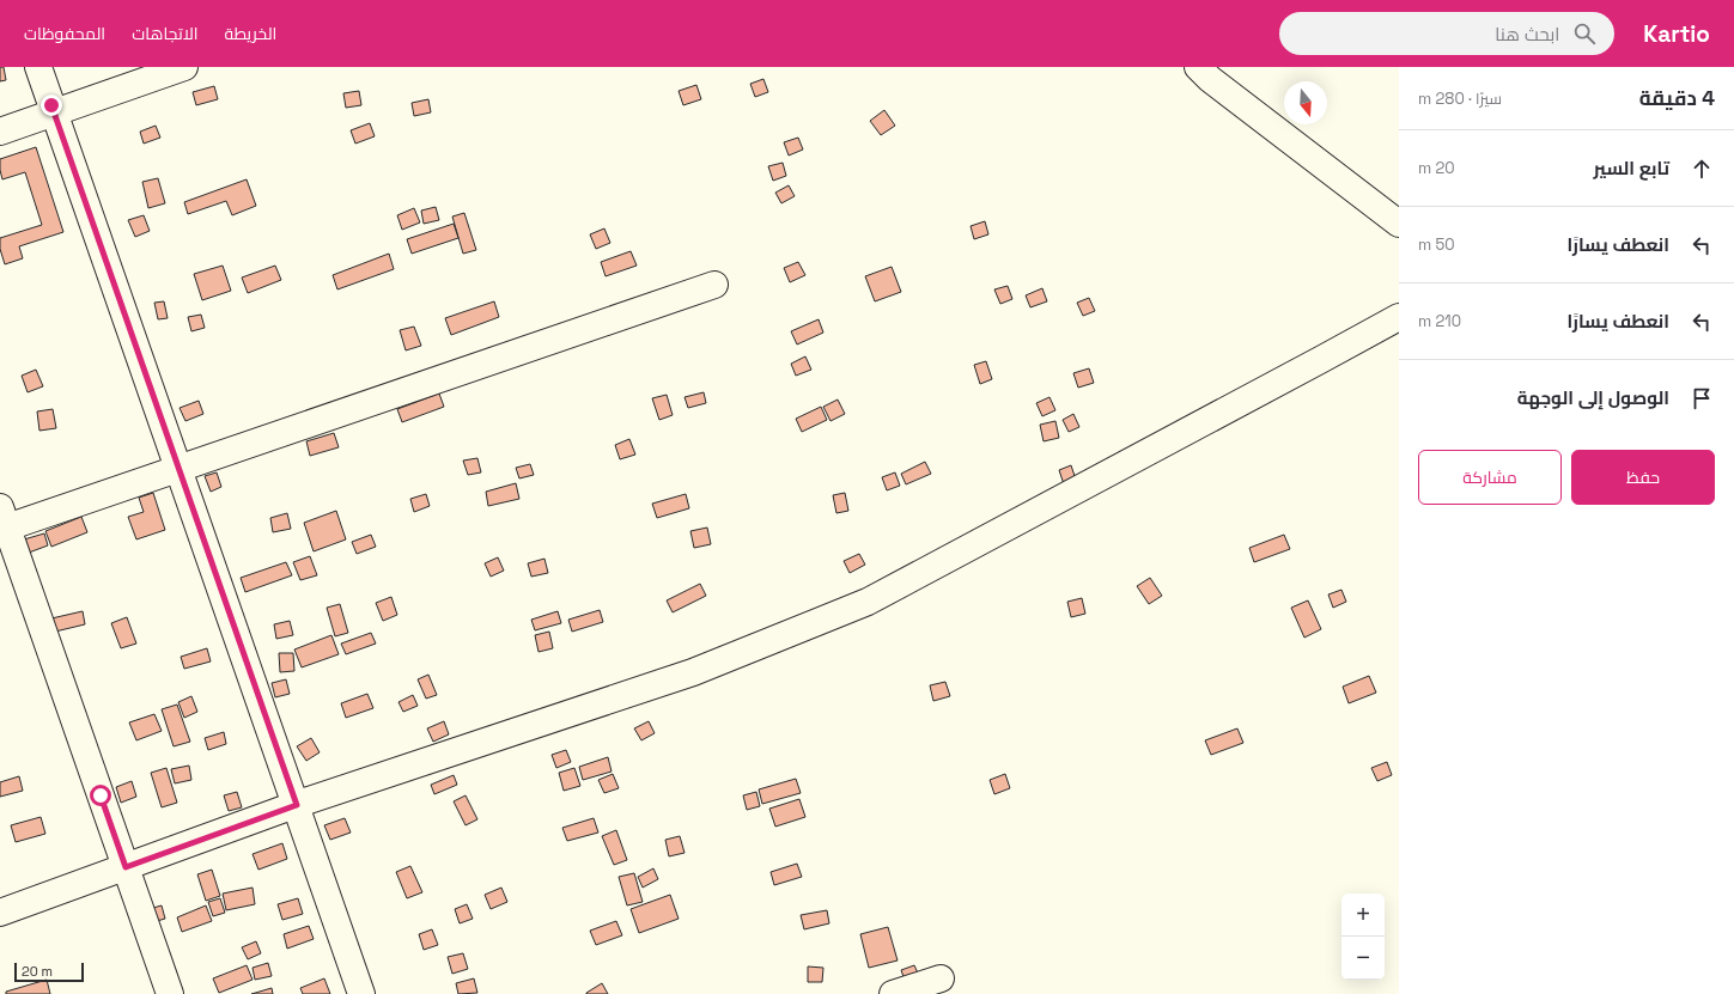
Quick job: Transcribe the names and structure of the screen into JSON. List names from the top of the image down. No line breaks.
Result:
{"scale_bar":"20 m","north":"bottom","page":{"header":"Kartio","search":"ابحث هنا","nav":["الخريطة","الاتجاهات","المحفوظات"],"heading":["4 دقيقة","سيرًا · 280 m"],"list":[["تابع السير","20 m"],["انعطف يسارًا","50 m"],["انعطف يسارًا","210 m"],"الوصول إلى الوجهة"],"buttons":["حفظ","مشاركة"],"map_buttons":["+","−"],"scale":"20 m"}}
